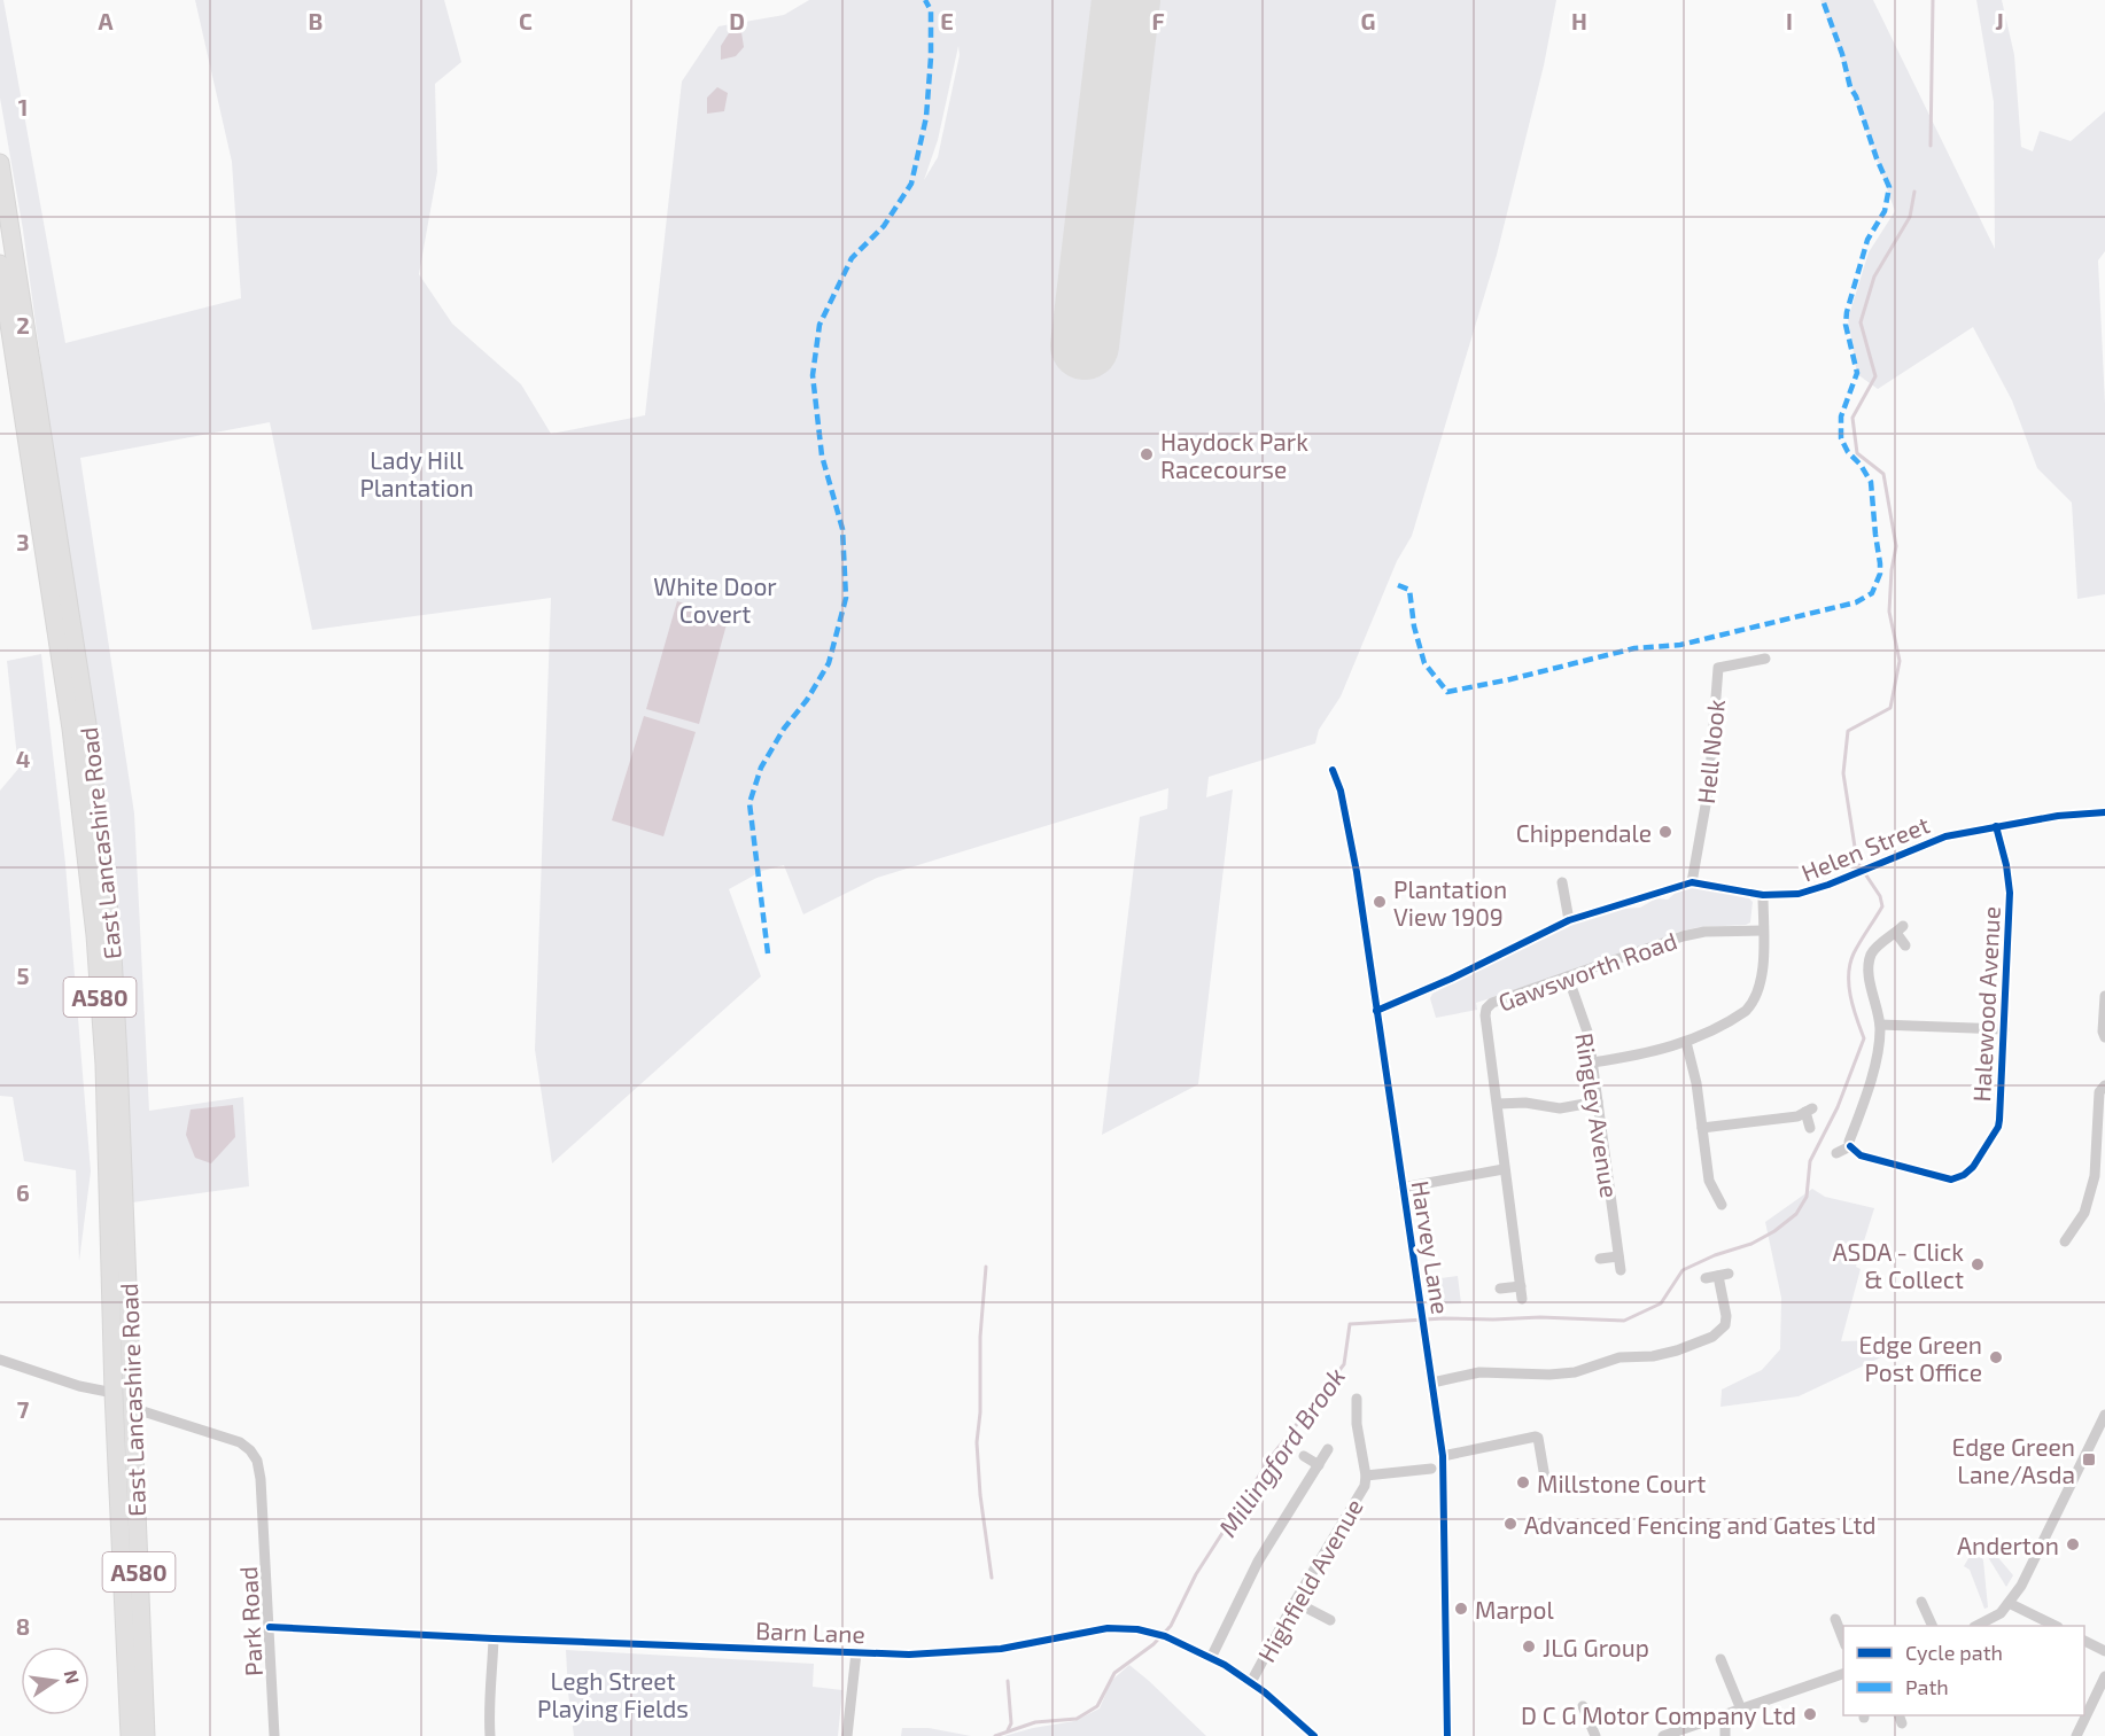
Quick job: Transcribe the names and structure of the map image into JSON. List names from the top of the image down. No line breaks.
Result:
{"streets":{"highway":["East Lancashire Road","A580"],"street":["Hell Nook","Helen Street","Gawsworth Road","Halewood Avenue","Ringley Avenue","Harvey Lane","Highfield Avenue","Park Road","Barn Lane"]},"crossings":[["Hell Nook","Helen Street"],["East Lancashire Road","Park Road"],["Helen Street","Halewood Avenue"],["Helen Street","Harvey Lane"],["Gawsworth Road","Ringley Avenue"],["Highfield Avenue","Barn Lane"],["Park Road","Barn Lane"]],"water":["Millingford Brook"],"parks":["Lady Hill Plantation","White Door Covert","Legh Street Playing Fields"],"places":{"other":["Haydock Park Racecourse","Chippendale","Plantation View 1909","ASDA - Click & Collect","Edge Green Post Office","Millstone Court","Advanced Fencing and Gates Ltd","Anderton","Marpol","JLG Group","D C G Motor Company Ltd"],"transit":["Edge Green Lane/Asda"]},"legend":["Cycle path","Path"],"north":"right","grid":{"columns":["A","B","C","D","E","F","G","H","I","J"],"rows":["1","2","3","4","5","6","7","8"]}}
